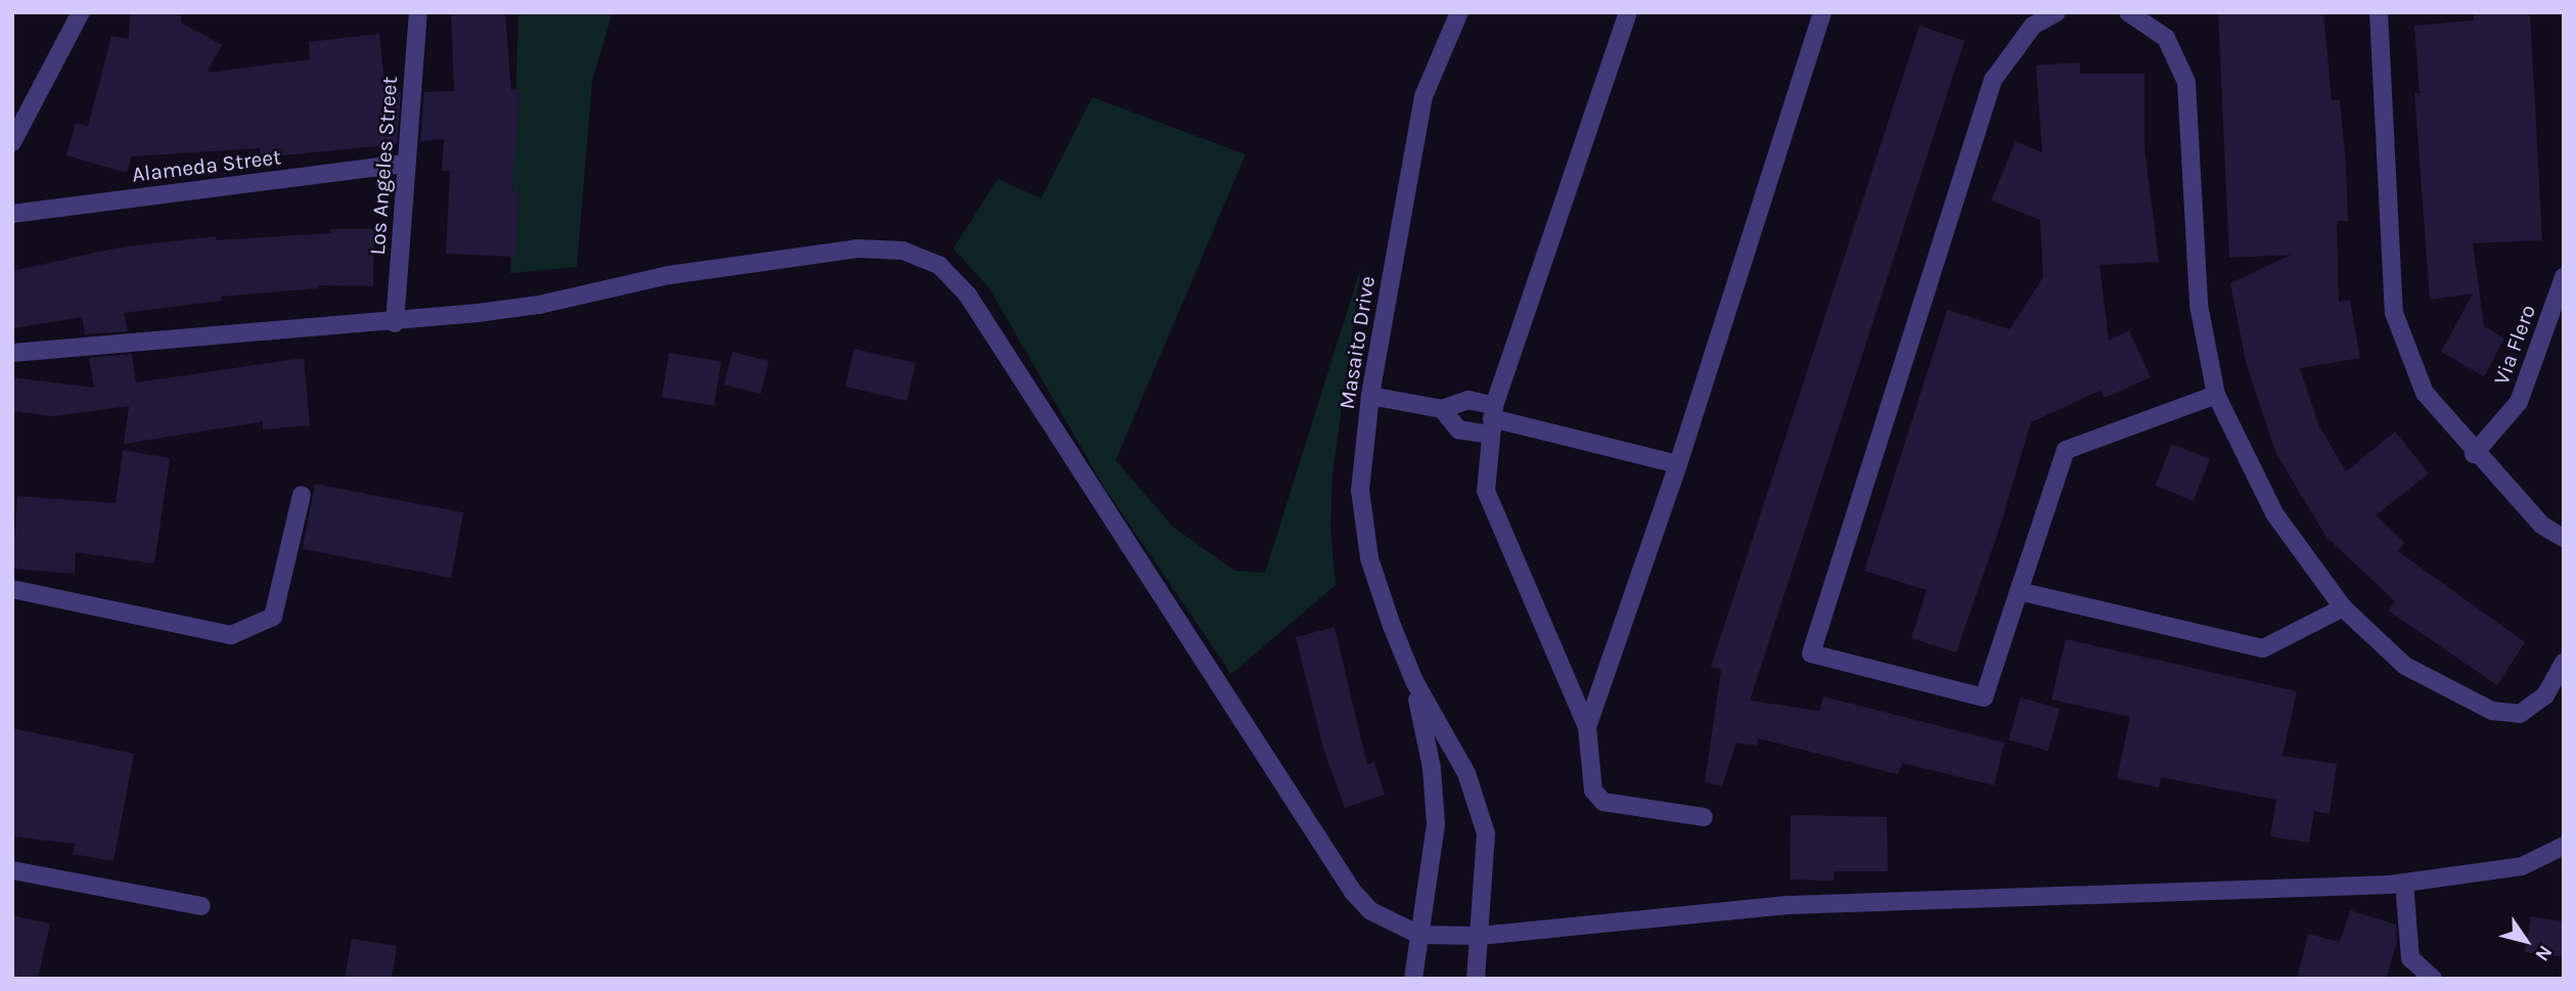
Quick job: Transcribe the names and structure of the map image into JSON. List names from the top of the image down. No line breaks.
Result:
{"streets":{"street":["Alameda Street","Los Angeles Street","Masaito Drive","Via Flero"]},"crossings":[["Alameda Street","Los Angeles Street"]],"north":"bottom right"}
